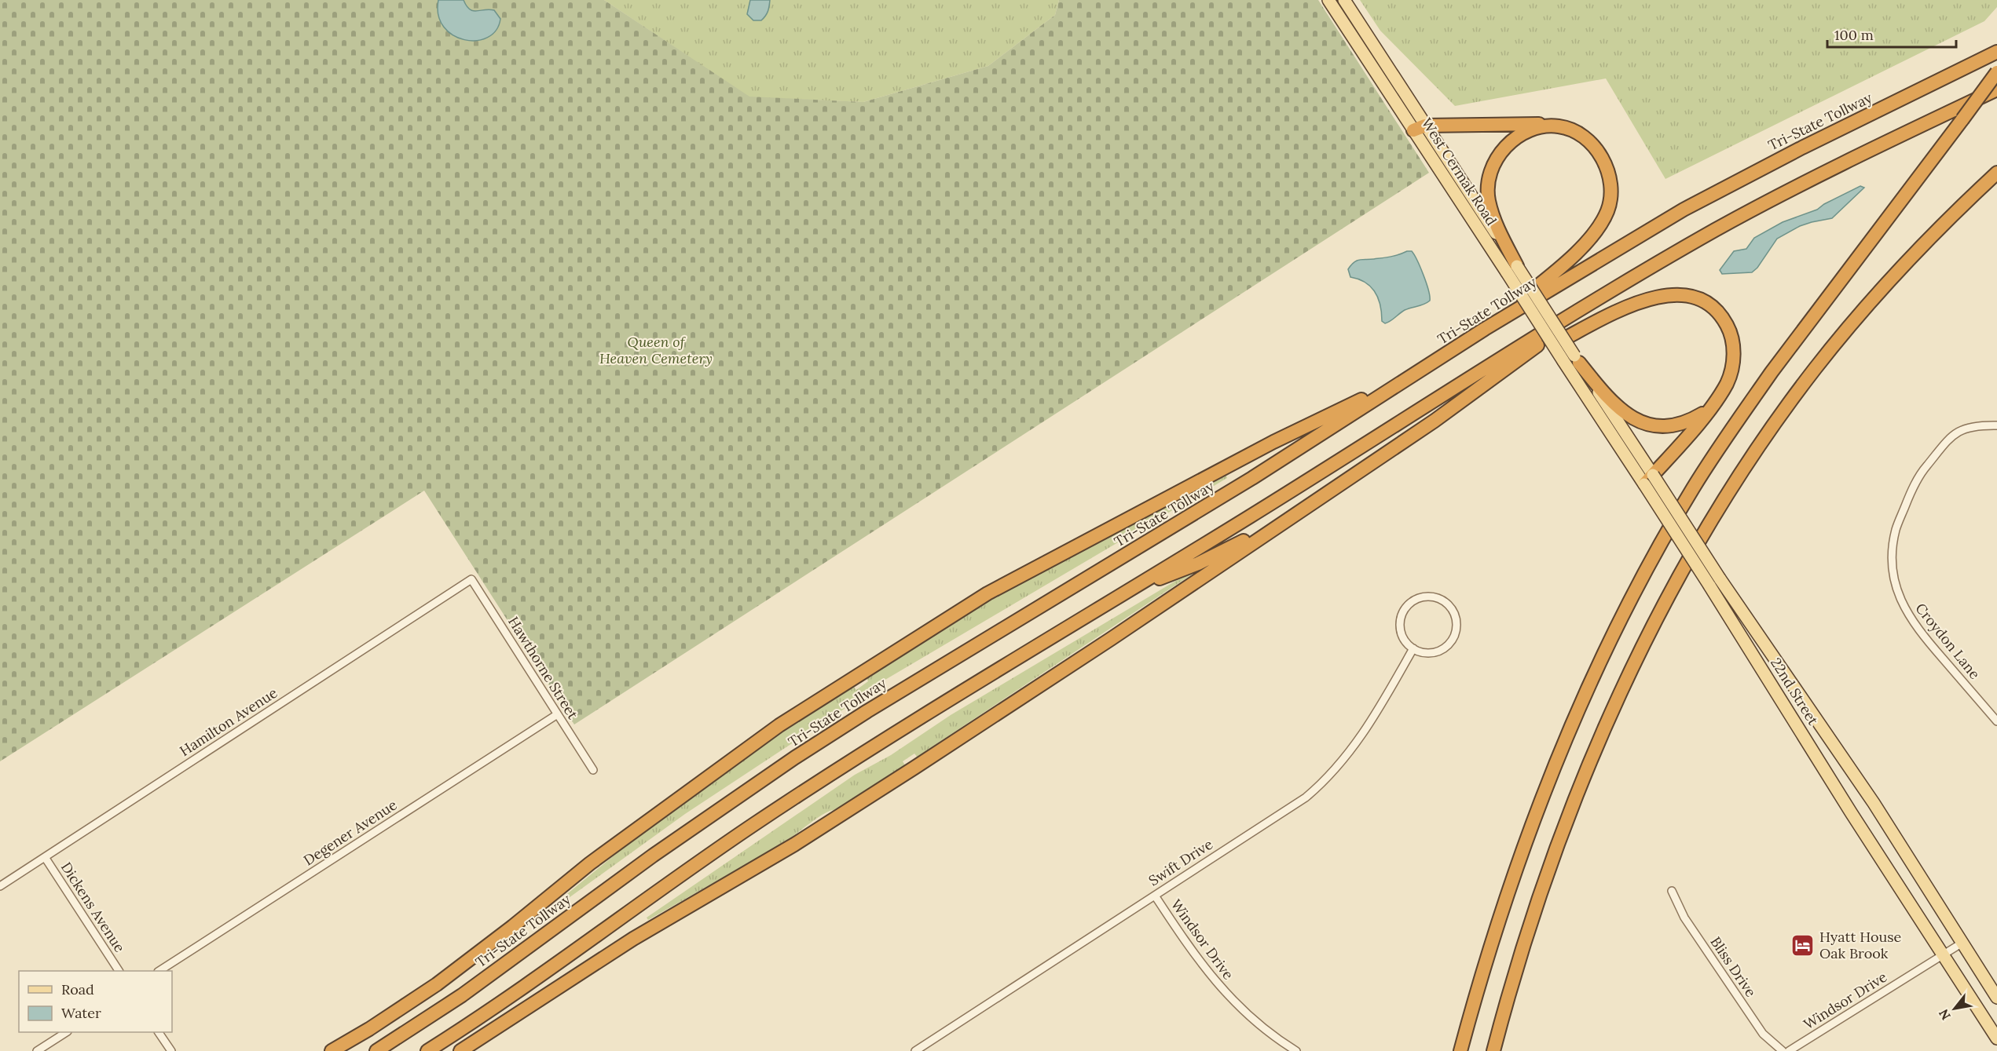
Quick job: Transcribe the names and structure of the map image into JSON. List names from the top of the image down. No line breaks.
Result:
{"streets":{"highway":["Tri-State Tollway"],"main road":["West Cermak Road","22nd Street"],"street":["Croydon Lane","Hawthorne Street","Hamilton Avenue","Degener Avenue","Swift Drive","Dickens Avenue","Windsor Drive","Bliss Drive"]},"crossings":[["West Cermak Road","22nd Street"],["Hawthorne Street","Hamilton Avenue"],["Hawthorne Street","Degener Avenue"],["22nd Street","Windsor Drive"],["Hamilton Avenue","Dickens Avenue"],["Swift Drive","Windsor Drive"]],"parks":["Queen of Heaven Cemetery"],"places":{"hotel":["Hyatt House Oak Brook"]},"legend":["Road","Water"],"scale_bar":"100 m","north":"bottom left"}
